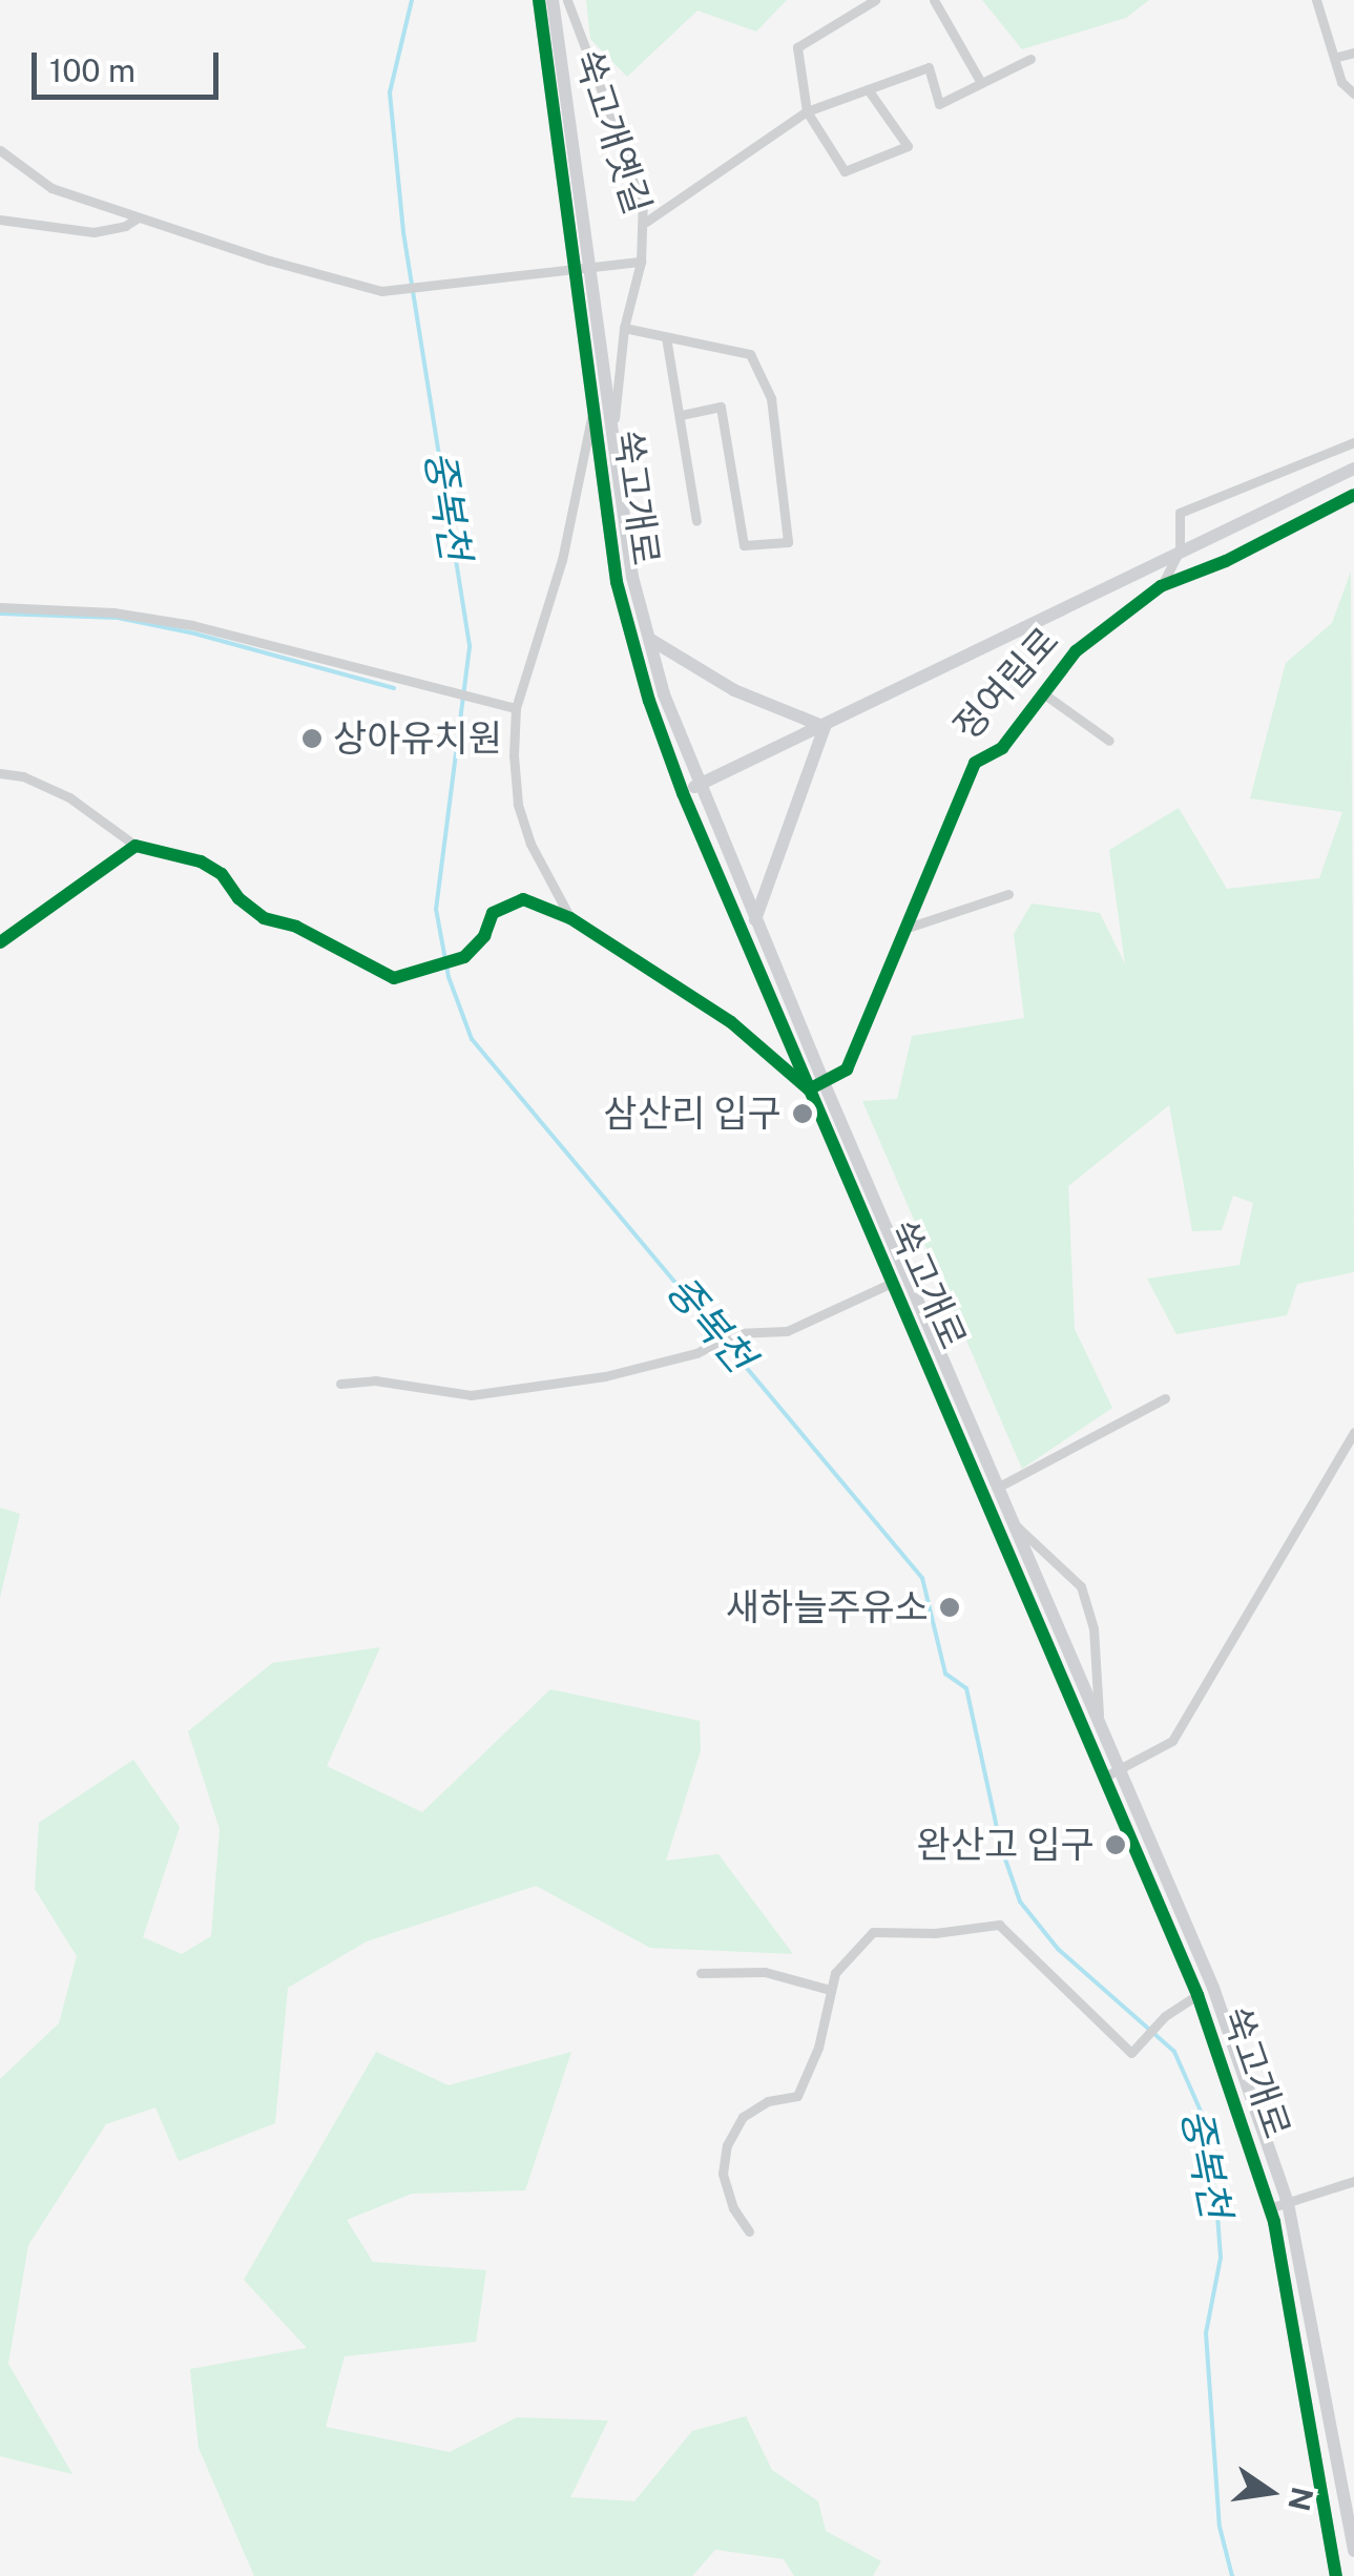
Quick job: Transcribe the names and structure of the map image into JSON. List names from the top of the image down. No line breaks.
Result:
{"streets":{"street":["쑥고개옛길","쑥고개로","정여립로"]},"crossings":[["쑥고개옛길","쑥고개로"],["쑥고개로","정여립로"]],"water":["중복천"],"places":["상아유치원","삼산리 입구","새하늘주유소","완산고 입구"],"scale_bar":"100 m","north":"right"}
